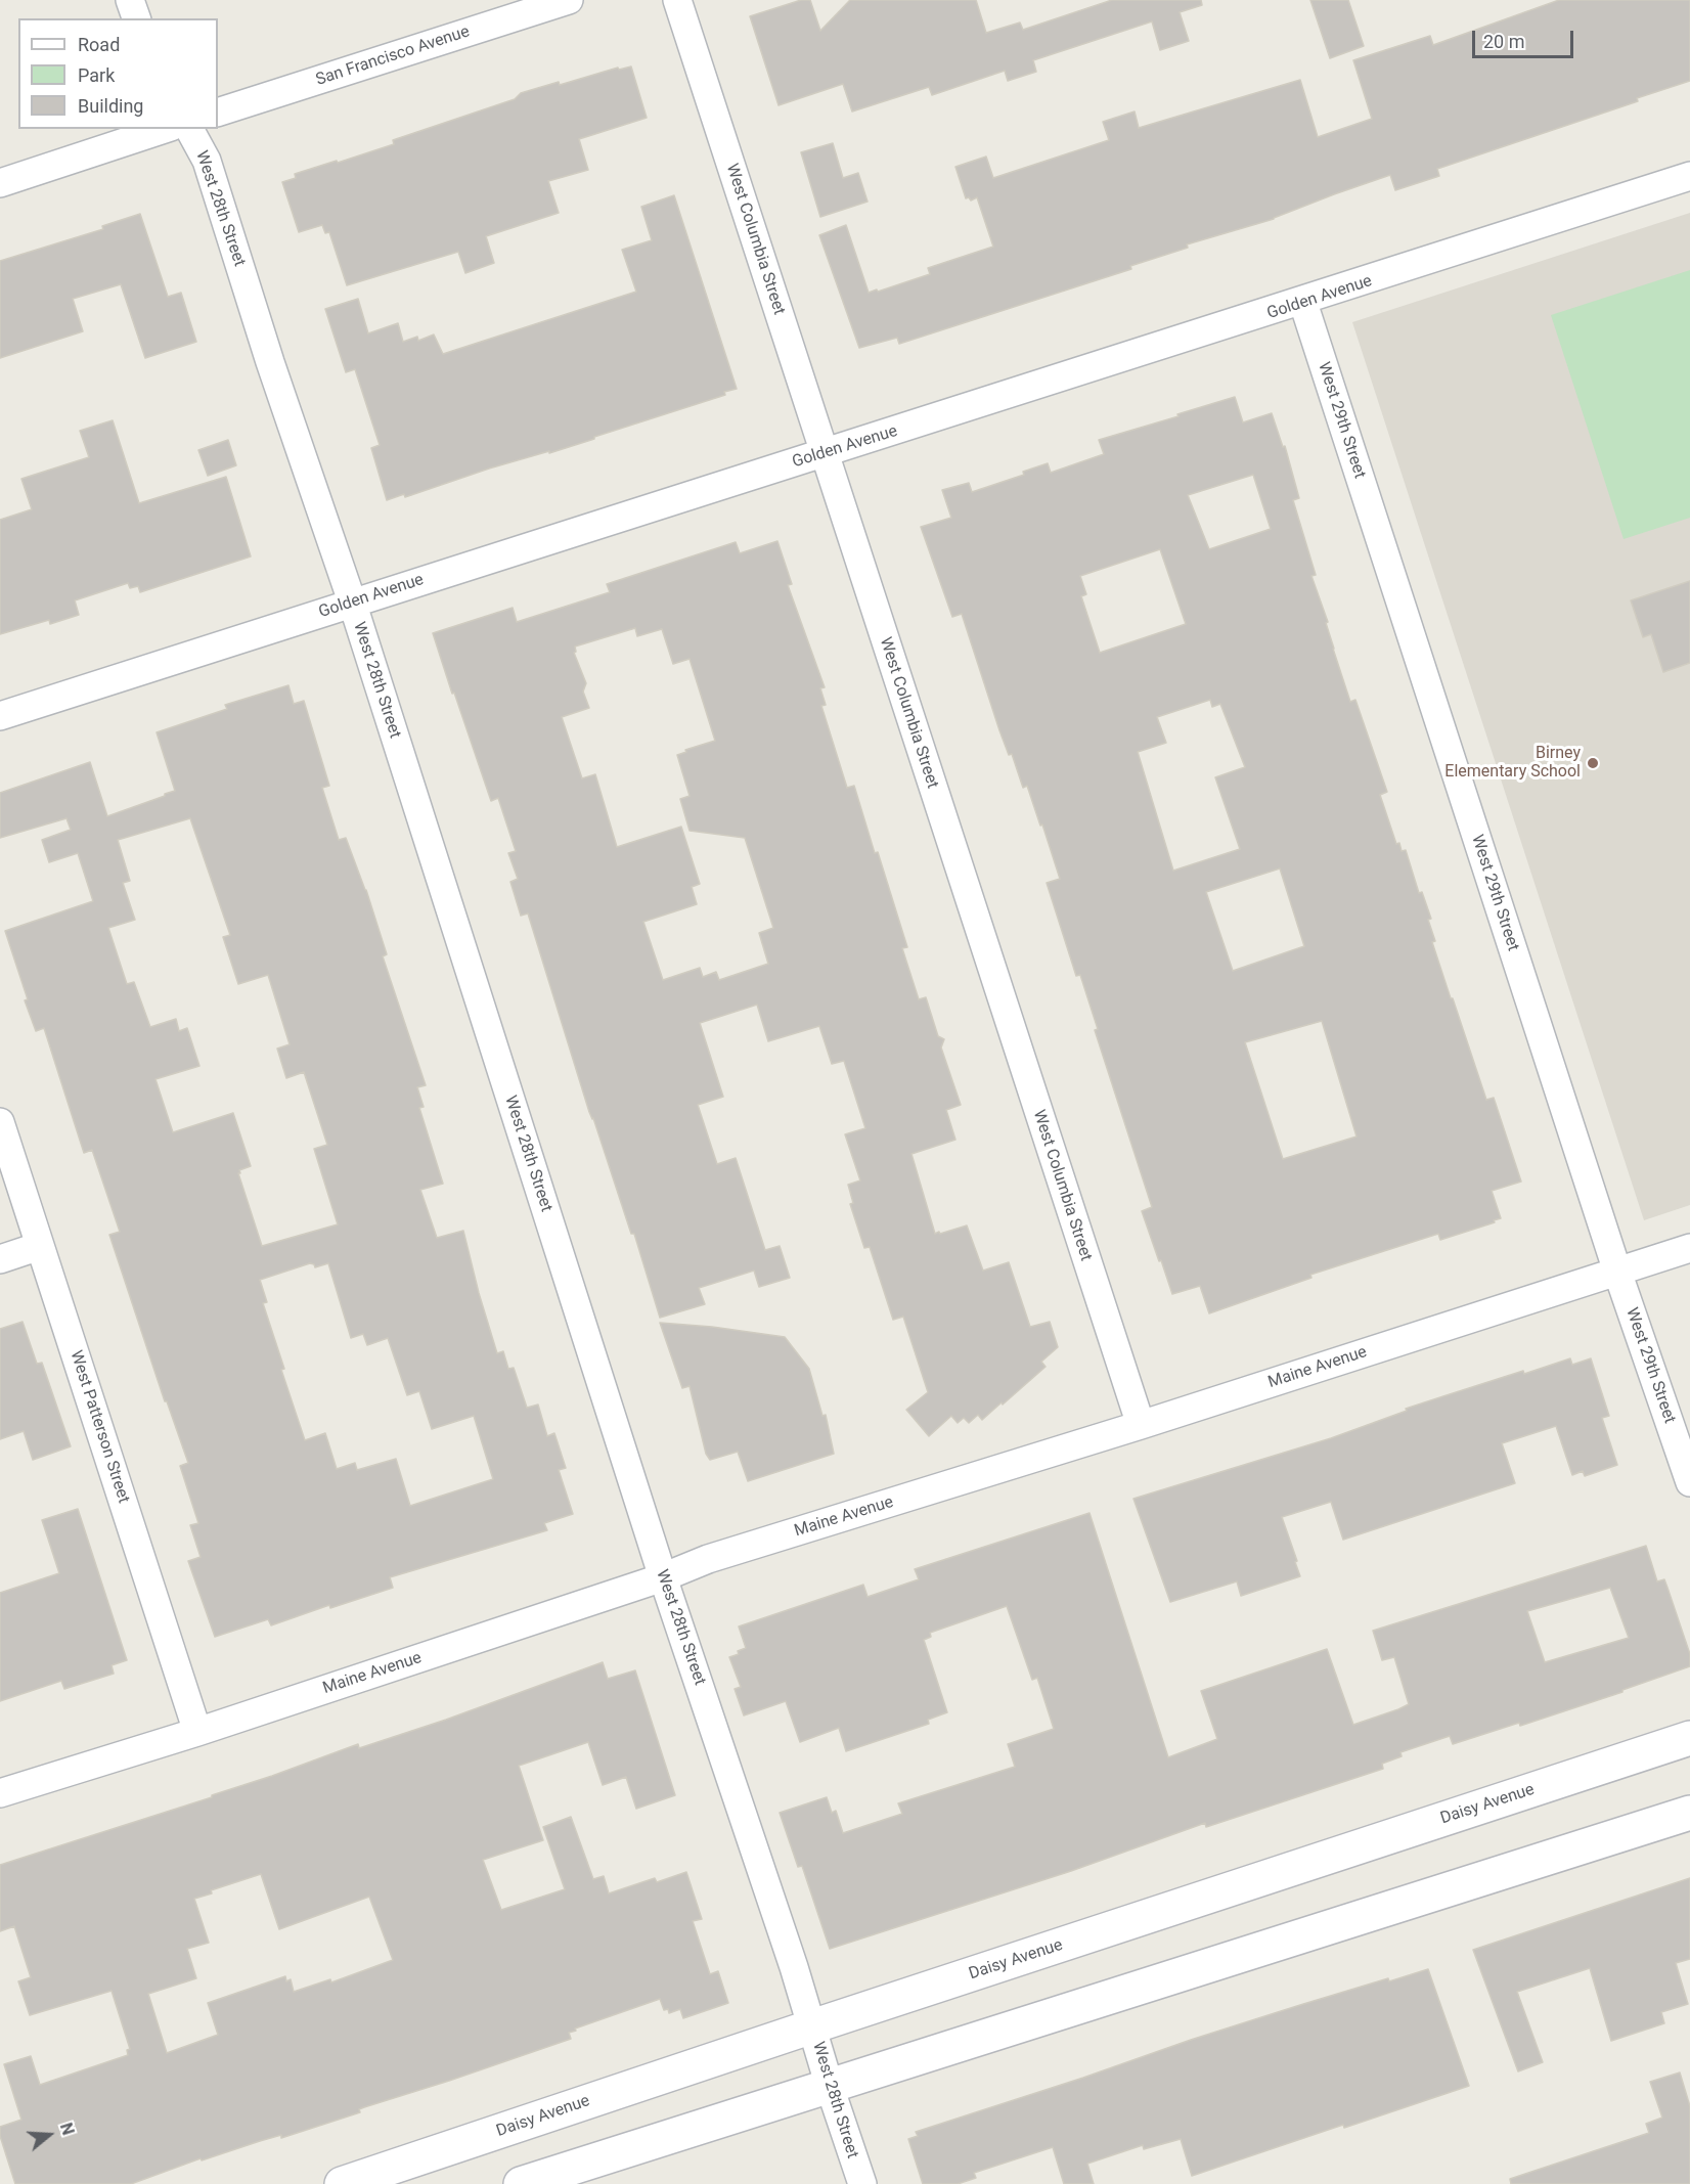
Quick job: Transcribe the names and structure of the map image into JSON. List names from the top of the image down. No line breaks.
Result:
{"streets":{"street":["San Francisco Avenue","West 28th Street","West Columbia Street","Golden Avenue","West 29th Street","Maine Avenue","West Patterson Street","Daisy Avenue"]},"crossings":[["West 28th Street","Golden Avenue"],["West 28th Street","Maine Avenue"],["West 28th Street","Daisy Avenue"],["West Columbia Street","Golden Avenue"],["West Columbia Street","Maine Avenue"],["Golden Avenue","West 29th Street"],["West 29th Street","Maine Avenue"],["Maine Avenue","West Patterson Street"]],"places":["Birney Elementary School"],"legend":["Road","Park","Building"],"scale_bar":"20 m","north":"right"}
